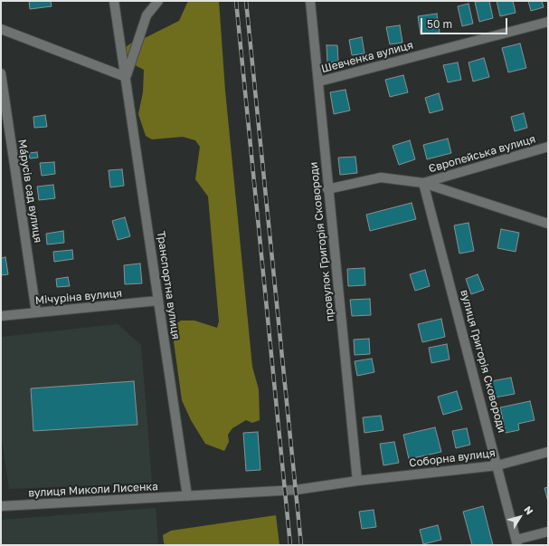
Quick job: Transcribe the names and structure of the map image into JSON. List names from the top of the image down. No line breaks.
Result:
{"streets":{"street":["Шевченка вулиця","Європейська вулиця","Мáрусів сад вулиця","провулок Григорія Сковороди","Транспортна вулиця","Мічуріна вулиця","вулиця Григорія Сковороди","Соборна вулиця","вулиця Миколи Лисенка"]},"crossings":[["Шевченка вулиця","провулок Григорія Сковороди"],["Європейська вулиця","вулиця Григорія Сковороди"],["Мáрусів сад вулиця","Мічуріна вулиця"],["провулок Григорія Сковороди","Соборна вулиця"],["Транспортна вулиця","Мічуріна вулиця"],["Транспортна вулиця","Соборна вулиця"],["Транспортна вулиця","вулиця Миколи Лисенка"],["вулиця Григорія Сковороди","Соборна вулиця"],["Соборна вулиця","вулиця Миколи Лисенка"]],"scale_bar":"50 m","north":"top right"}
